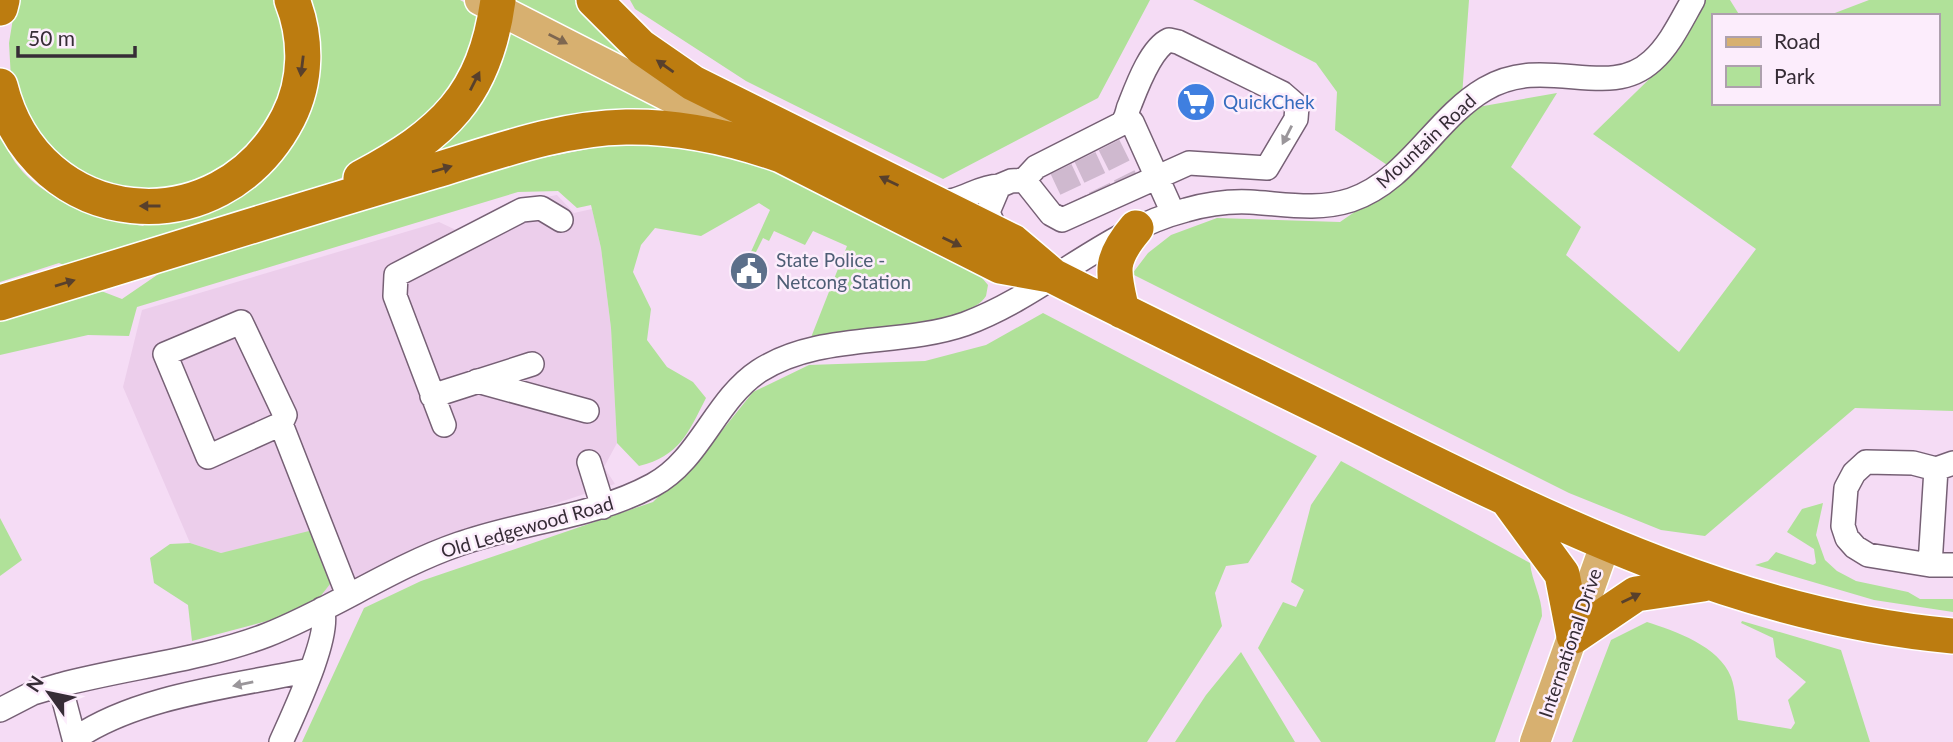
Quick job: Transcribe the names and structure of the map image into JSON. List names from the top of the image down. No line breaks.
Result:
{"streets":{"main road":["International Drive"],"street":["Mountain Road","Old Ledgewood Road"]},"crossings":[["Mountain Road","Old Ledgewood Road"]],"places":{"supermarket":["QuickChek"],"public building":["State Police - Netcong Station"]},"legend":["Road","Park"],"scale_bar":"50 m","north":"top left"}
